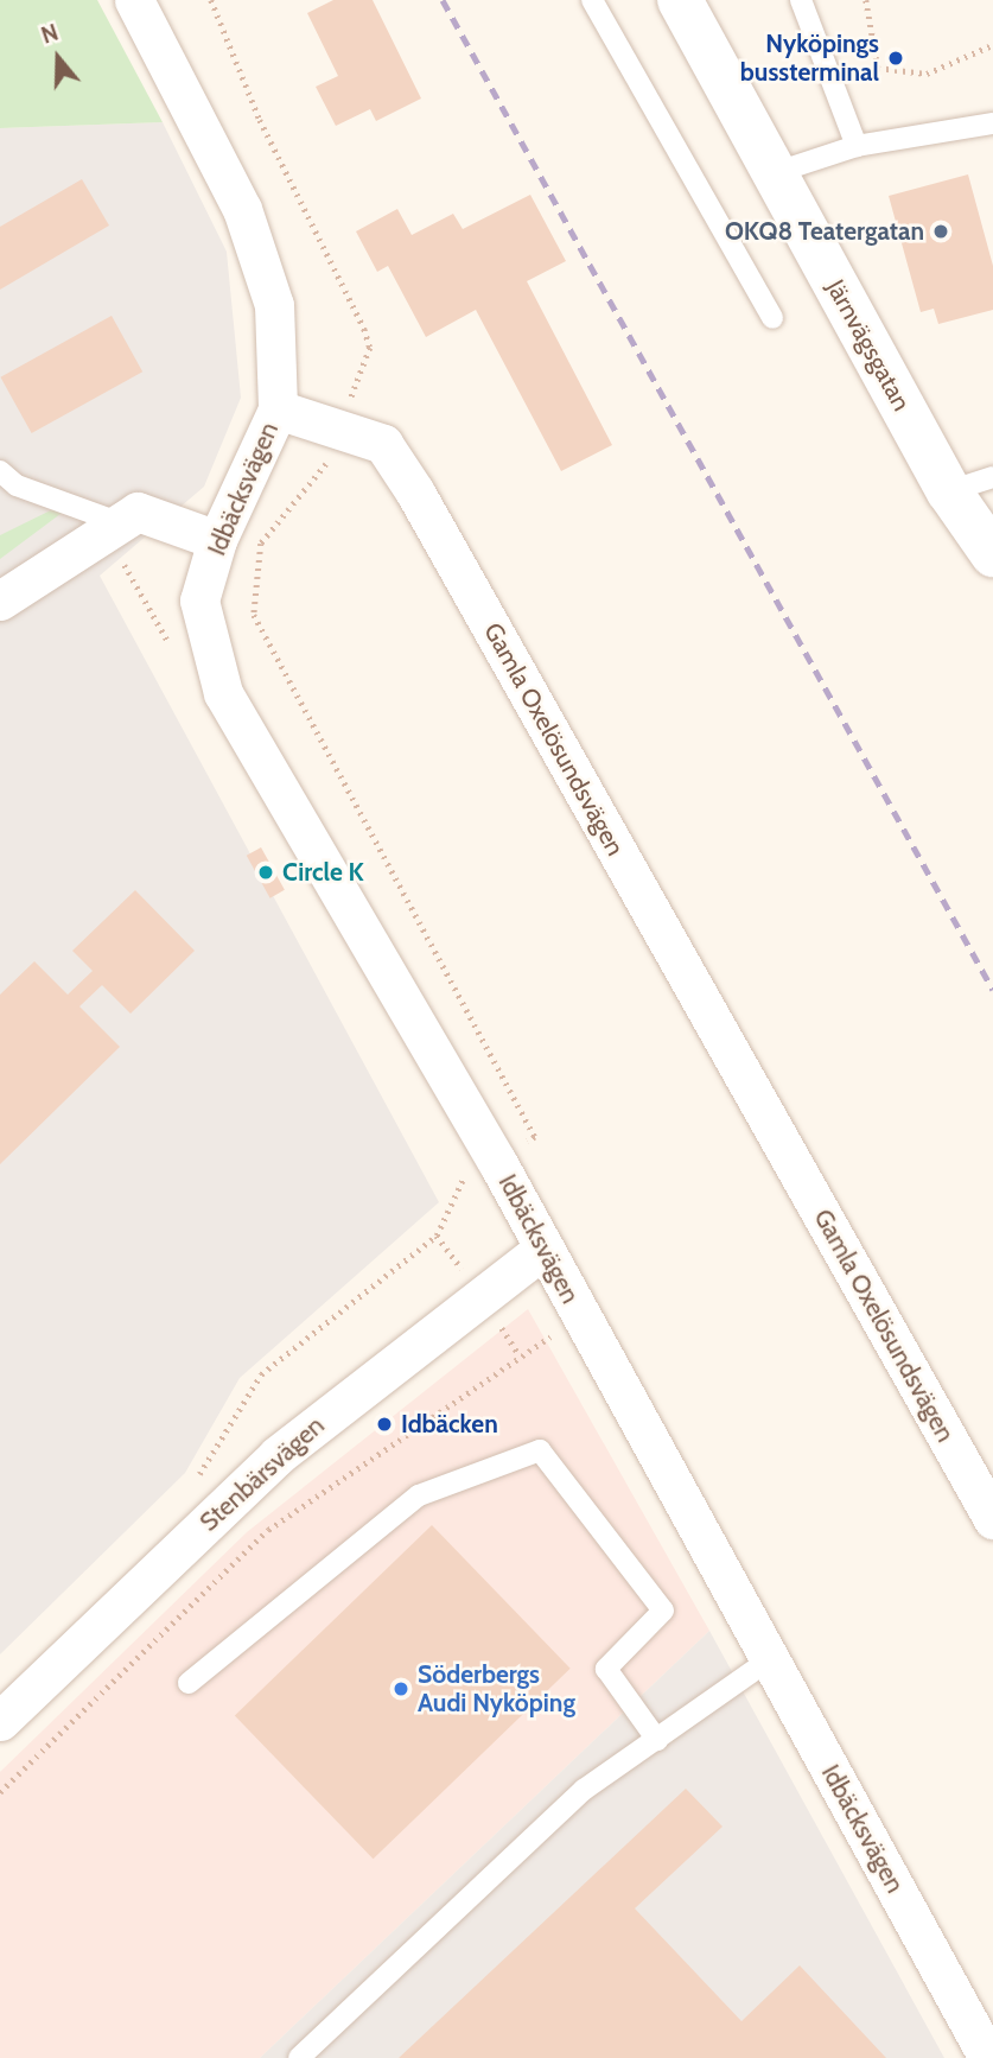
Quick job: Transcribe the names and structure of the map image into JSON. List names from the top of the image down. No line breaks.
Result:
{"streets":{"main road":["Järnvägsgatan"],"street":["Idbäcksvägen","Gamla Oxelösundsvägen","Stenbärsvägen"]},"crossings":[["Idbäcksvägen","Gamla Oxelösundsvägen"],["Idbäcksvägen","Stenbärsvägen"]],"places":["Nyköpings bussterminal","OKQ8 Teatergatan","Circle K","Idbäcken","Söderbergs Audi Nyköping"],"north":"top"}
